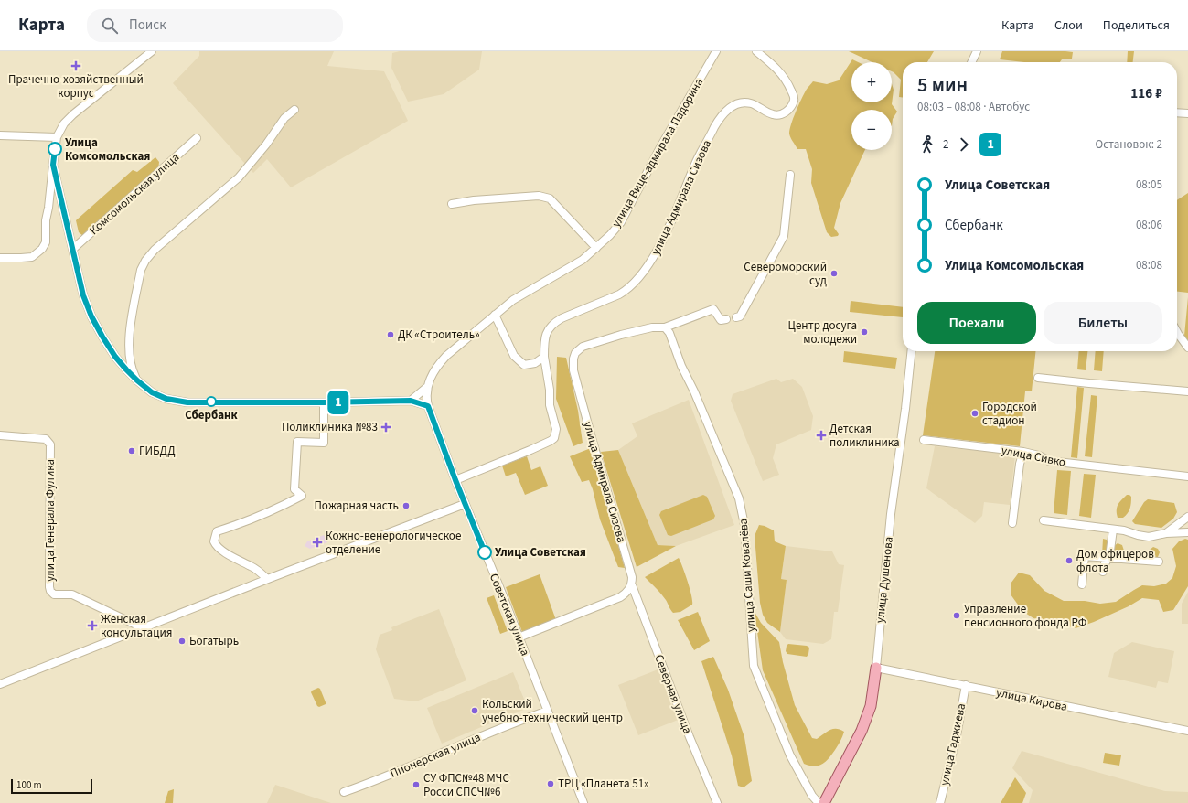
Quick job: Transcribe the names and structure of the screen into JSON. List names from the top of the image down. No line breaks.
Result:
{"streets":{"main road":["улица Душенова"],"street":["улица Вице-адмирала Падорина","Комсомольская улица","улица Адмирала Сизова","улица Сивко","улица Генерала Фулика","улица Саши Ковалёва","Советская улица","Северная улица","улица Кирова","улица Гаджиева","Пионерская улица"]},"crossings":[["улица Вице-адмирала Падорина","Советская улица"],["улица Адмирала Сизова","улица Саши Ковалёва"],["улица Адмирала Сизова","Северная улица"],["улица Душенова","улица Кирова"],["Советская улица","Пионерская улица"],["улица Кирова","улица Гаджиева"]],"places":{"health":["Прачечно-хозяйственный корпус","Поликлиника №83","Детская поликлиника","Кожно-венерологическое отделение","Женская консультация"],"other":["Улица Комсомольская","Североморский суд","Центр досуга молодежи","ДК «Строитель»","Сбербанк","Городской стадион","ГИБДД","Пожарная часть","Улица Советская","Дом офицеров флота","Управление пенсионного фонда РФ","Богатырь","Кольский учебно-технический центр","ТРЦ «Планета 51»","СУ ФПС№48 МЧС Росси СПСЧ№6"]},"lines":["bus line 1"],"scale_bar":"100 m","page":{"header":"Карта","search":"Поиск","nav":["Карта","Слои","Поделиться"],"on_map":"1","map_buttons":["+","−"],"heading":["5 мин","08:03 – 08:08 · Автобус","116 ₽"],"legs":["2","1","Остановок: 2"],"list":[{"name":"Улица Советская","value":"08:05"},{"name":"Сбербанк","value":"08:06"},{"name":"Улица Комсомольская","value":"08:08"}],"buttons":["Поехали","Билеты"],"scale":"100 m"}}
